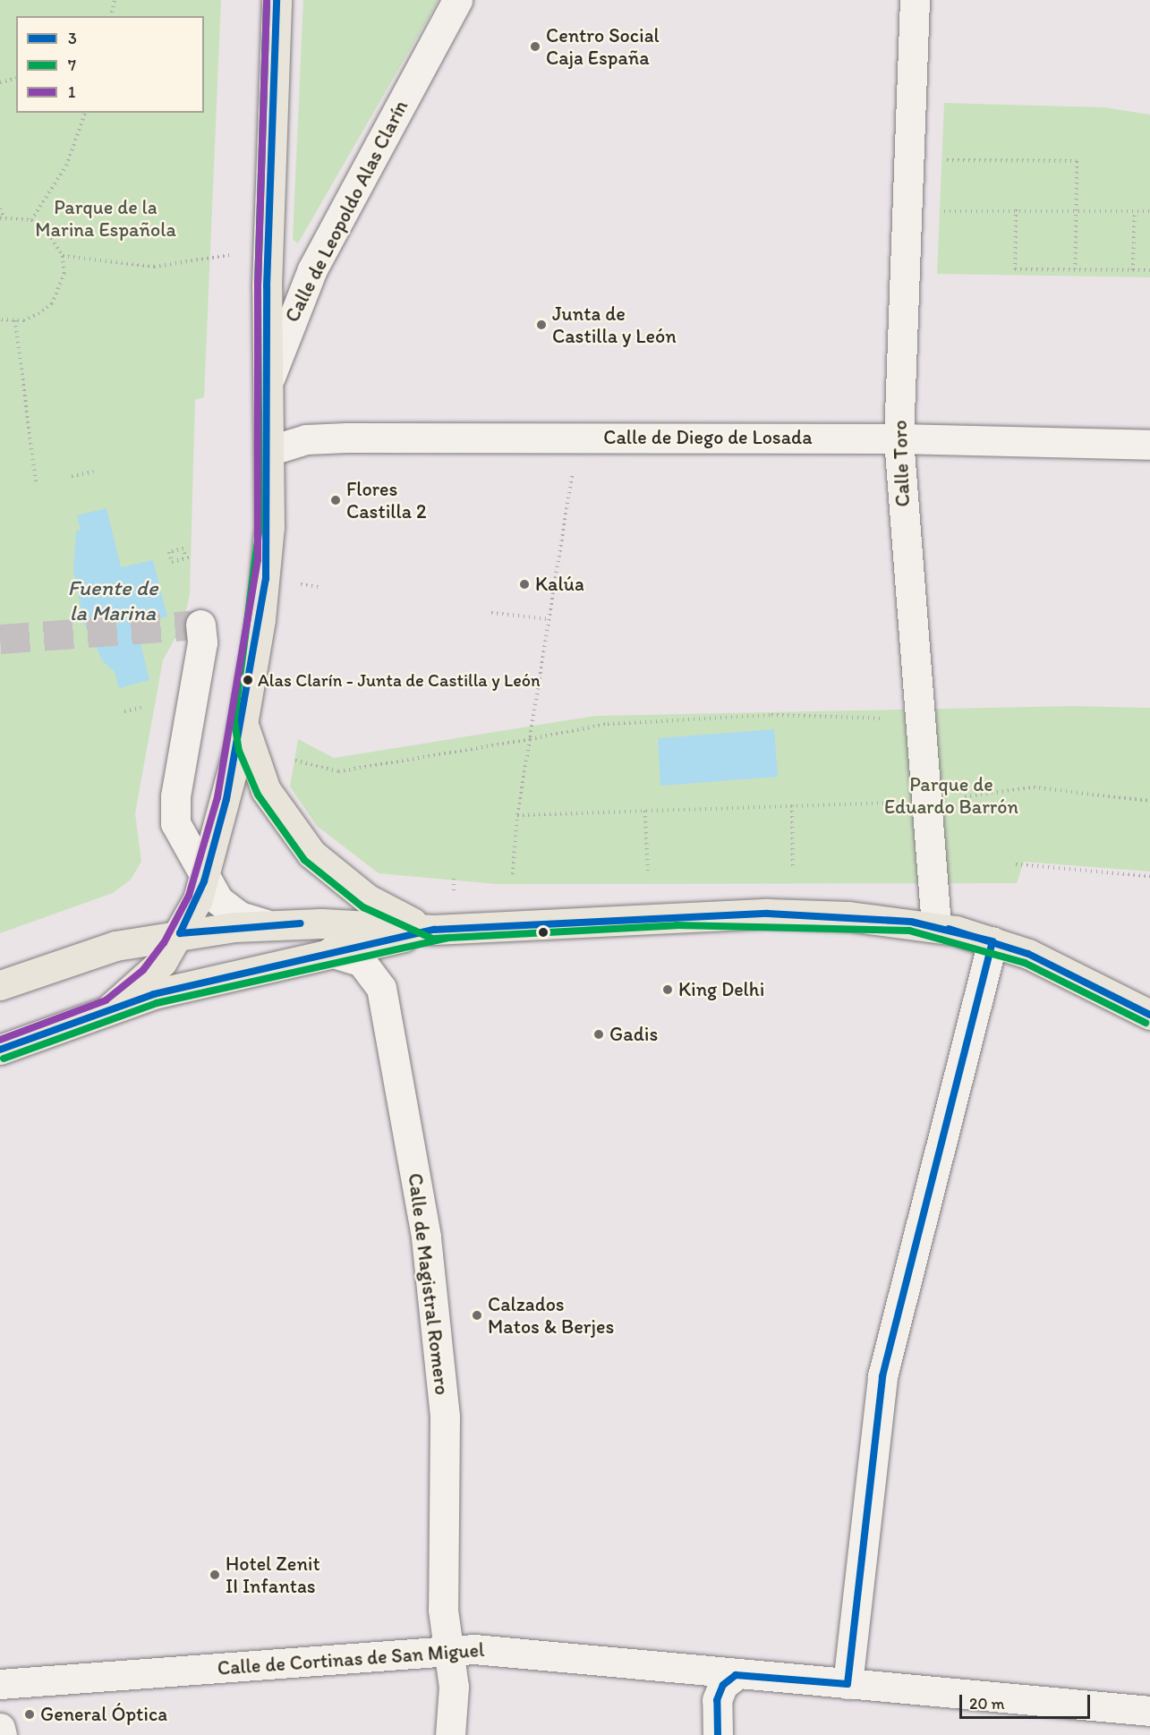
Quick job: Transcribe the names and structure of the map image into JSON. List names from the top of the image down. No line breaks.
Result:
{"streets":{"main road":["Calle de Leopoldo Alas Clarín"],"street":["Calle de Diego de Losada","Calle Toro","Calle de Magistral Romero","Calle de Cortinas de San Miguel"]},"crossings":[["Calle de Leopoldo Alas Clarín","Calle de Diego de Losada"],["Calle de Diego de Losada","Calle Toro"],["Calle de Magistral Romero","Calle de Cortinas de San Miguel"]],"water":["Fuente de la Marina"],"parks":["Parque de la Marina Española","Parque de Eduardo Barrón"],"places":["Centro Social Caja España","Junta de Castilla y León","Flores Castilla 2","Kalúa","Alas Clarín - Junta de Castilla y León","King Delhi","Gadis","Calzados Matos & Berjes","Hotel Zenit II Infantas","General Óptica"],"lines":["transit line 3","transit line 7","transit line 1"],"legend":["3","7","1"],"scale_bar":"20 m"}
